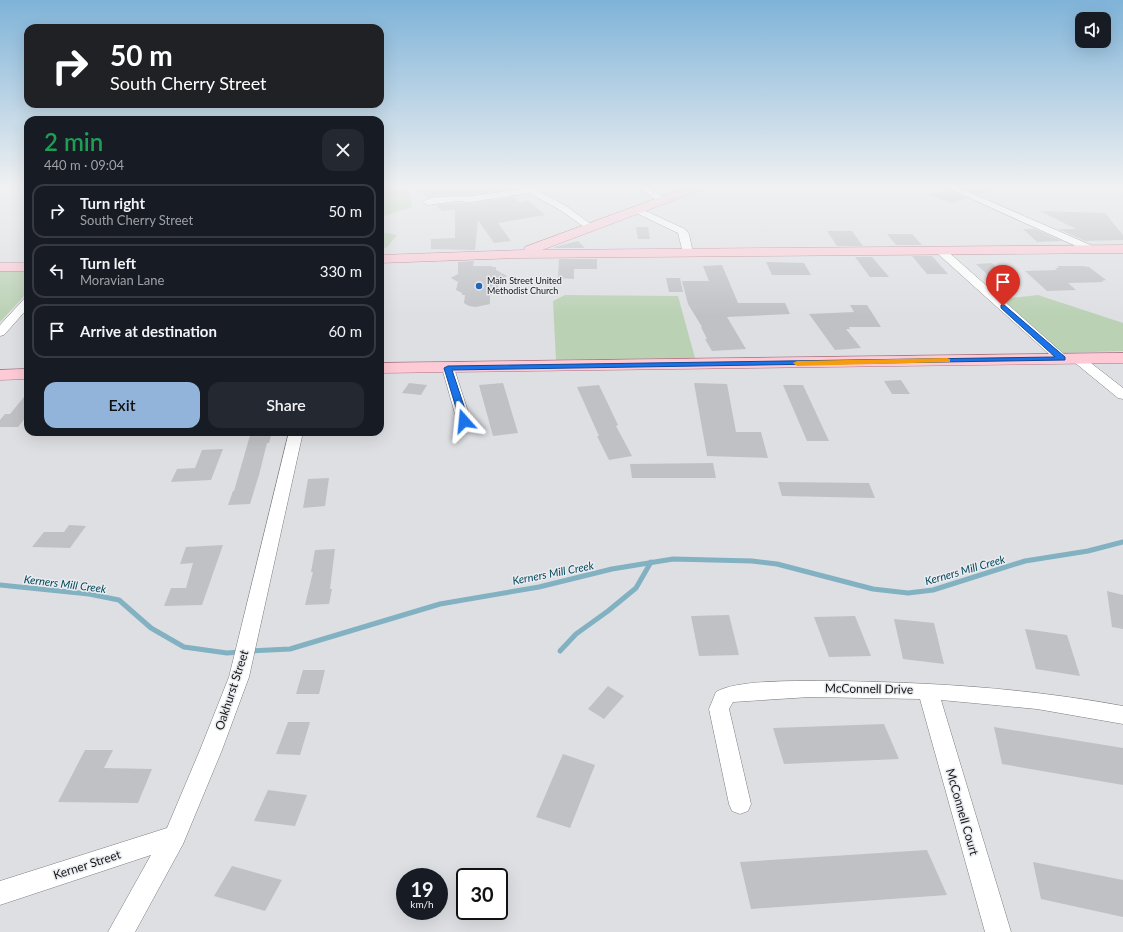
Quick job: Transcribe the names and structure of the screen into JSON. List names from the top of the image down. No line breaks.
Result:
{"streets":{"street":["McConnell Drive","Oakhurst Street","McConnell Court","Kerner Street"]},"crossings":[["McConnell Drive","McConnell Court"],["Oakhurst Street","Kerner Street"]],"water":["Kerners Mill Creek"],"places":["Main Street United Methodist Church"],"page":{"turn":["50 m","South Cherry Street"],"heading":["2 min","440 m · 09:04"],"list":[{"name":"Turn right","note":"South Cherry Street","value":"50 m"},{"name":"Turn left","note":"Moravian Lane","value":"330 m"},{"name":"Arrive at destination","value":"60 m"}],"buttons":["Exit","Share"],"speed":"19 km/h","limit":"30"}}
